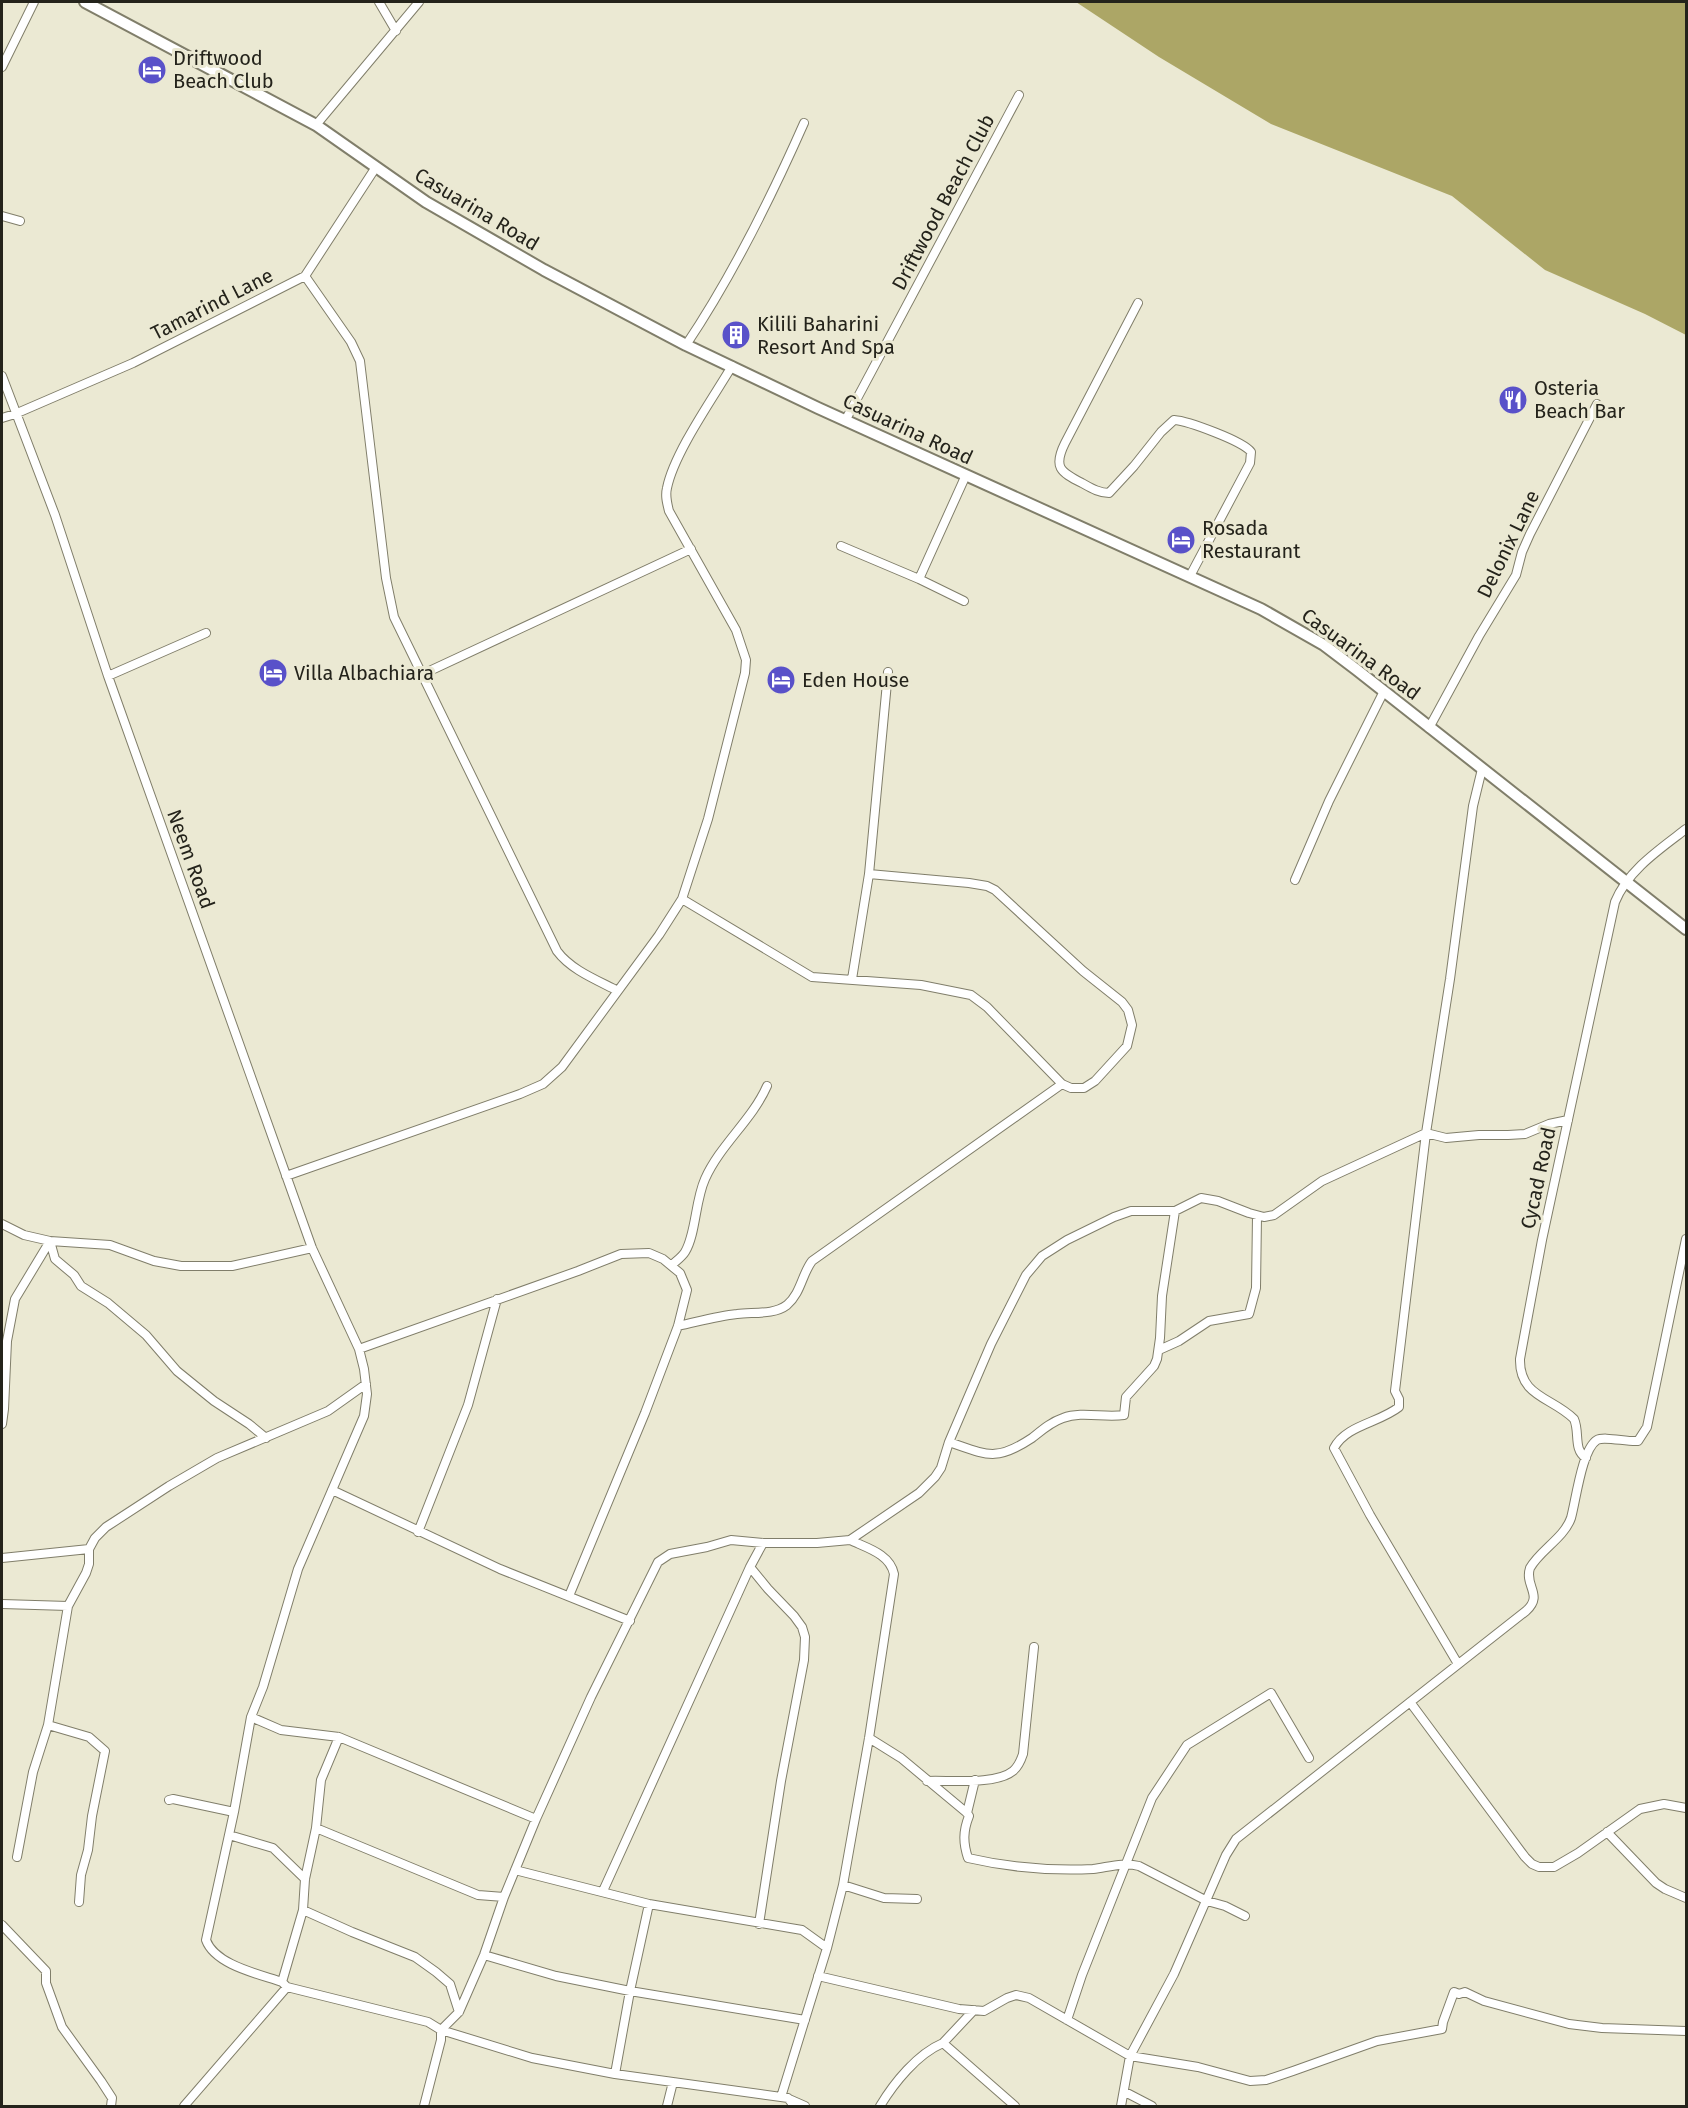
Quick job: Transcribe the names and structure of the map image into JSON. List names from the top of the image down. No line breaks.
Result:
{"streets":{"street":["Driftwood Beach Club","Casuarina Road","Tamarind Lane","Delonix Lane","Neem Road","Cycad Road"]},"crossings":[["Driftwood Beach Club","Casuarina Road"],["Casuarina Road","Tamarind Lane"],["Casuarina Road","Delonix Lane"],["Casuarina Road","Cycad Road"],["Tamarind Lane","Neem Road"]],"places":{"hotel":["Driftwood Beach Club","Rosada Restaurant","Villa Albachiara","Eden House"],"building":["Kilili Baharini Resort And Spa"],"restaurant":["Osteria Beach Bar"]}}
